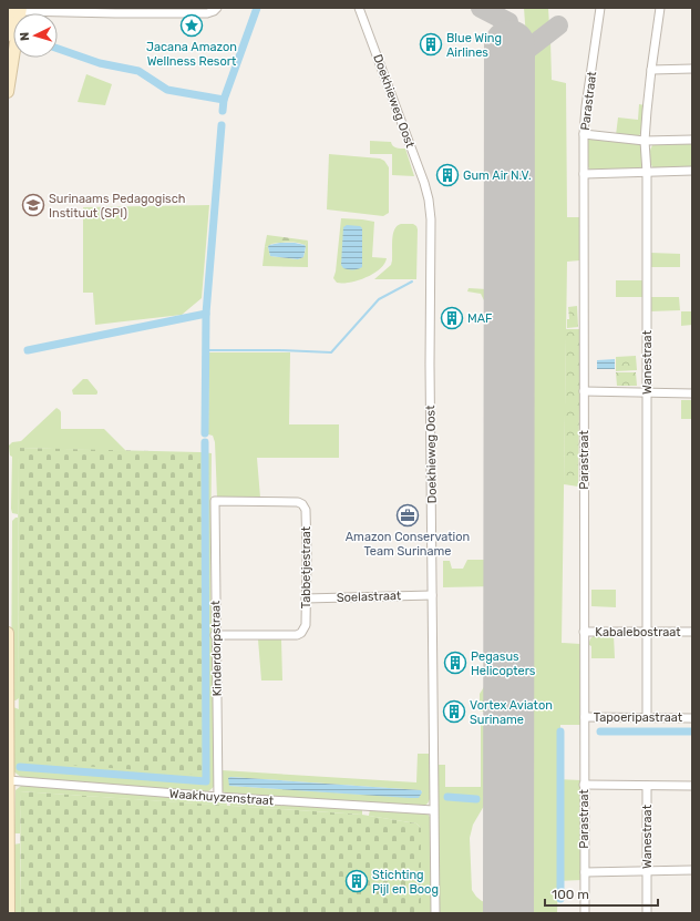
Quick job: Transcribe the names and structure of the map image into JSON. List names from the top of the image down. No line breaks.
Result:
{"streets":{"street":["Doekhieweg Oost","Parastraat","Wanestraat","Tabbetjestraat","Soelastraat","Kabalebostraat","Kinderdorpstraat","Tapoeripastraat","Waakhuyzenstraat"]},"crossings":[["Doekhieweg Oost","Soelastraat"],["Doekhieweg Oost","Waakhuyzenstraat"],["Parastraat","Kabalebostraat"],["Parastraat","Tapoeripastraat"],["Wanestraat","Kabalebostraat"],["Wanestraat","Tapoeripastraat"],["Tabbetjestraat","Soelastraat"],["Tabbetjestraat","Kinderdorpstraat"],["Kinderdorpstraat","Waakhuyzenstraat"]],"places":{"place":["Jacana Amazon Wellness Resort"],"building":["Blue Wing Airlines","Gum Air N.V.","MAF","Pegasus Helicopters","Vortex Aviaton Suriname","Stichting Pijl en Boog"],"school or university":["Surinaams Pedagogisch Instituut (SPI)"],"office":["Amazon Conservation Team Suriname"]},"scale_bar":"100 m","north":"left"}
